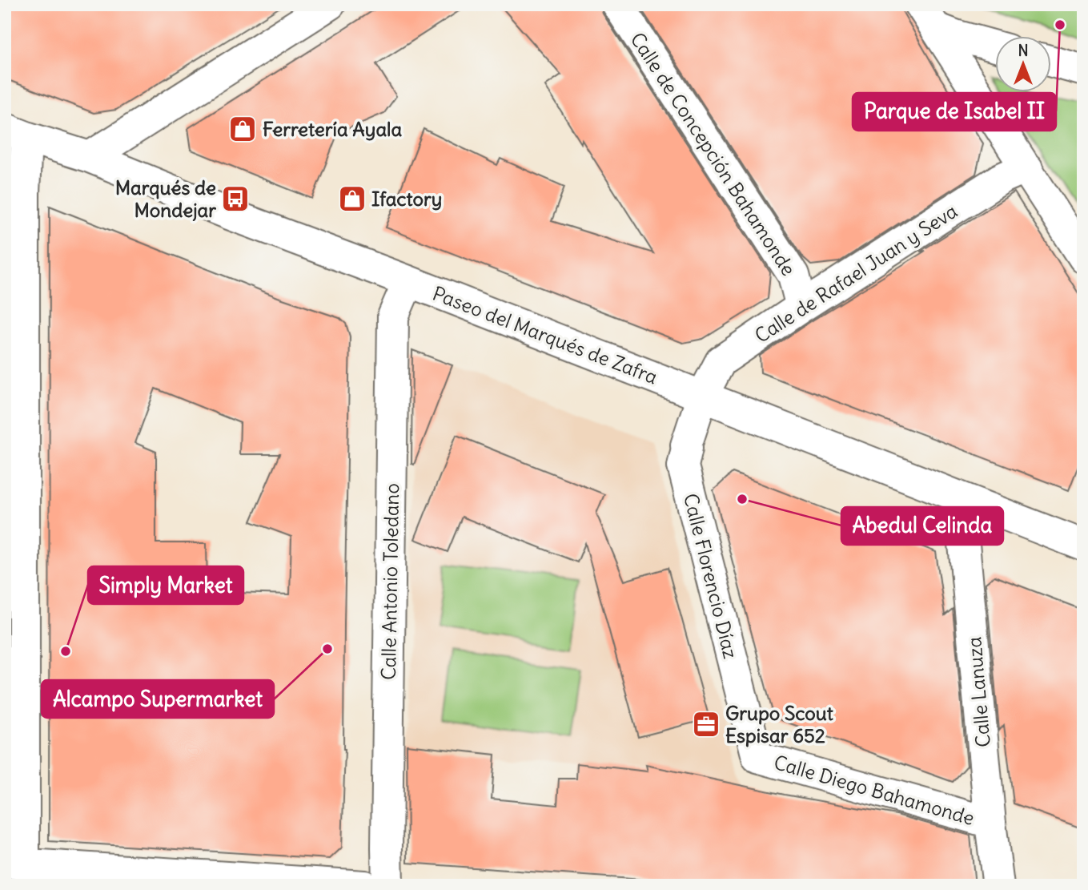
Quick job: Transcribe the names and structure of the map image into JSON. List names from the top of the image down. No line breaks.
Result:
{"streets":{"street":["Calle de Concepción Bahamonde","Calle de Rafael Juan y Seva","Paseo del Marqués de Zafra","Calle Florencio Díaz","Calle Antonio Toledano","Calle Lanuza","Calle Diego Bahamonde"]},"crossings":[["Calle de Concepción Bahamonde","Calle de Rafael Juan y Seva"],["Calle de Rafael Juan y Seva","Paseo del Marqués de Zafra"],["Calle de Rafael Juan y Seva","Calle Florencio Díaz"],["Paseo del Marqués de Zafra","Calle Florencio Díaz"],["Paseo del Marqués de Zafra","Calle Antonio Toledano"],["Paseo del Marqués de Zafra","Calle Lanuza"],["Calle Florencio Díaz","Calle Diego Bahamonde"],["Calle Lanuza","Calle Diego Bahamonde"]],"places":{"other":["Parque de Isabel II","Abedul Celinda","Alcampo Supermarket","Simply Market"],"shop":["Ferretería Ayala","Ifactory"],"bus stop":["Marqués de Mondejar"],"office":["Grupo Scout Espisar 652"]},"north":"top"}
